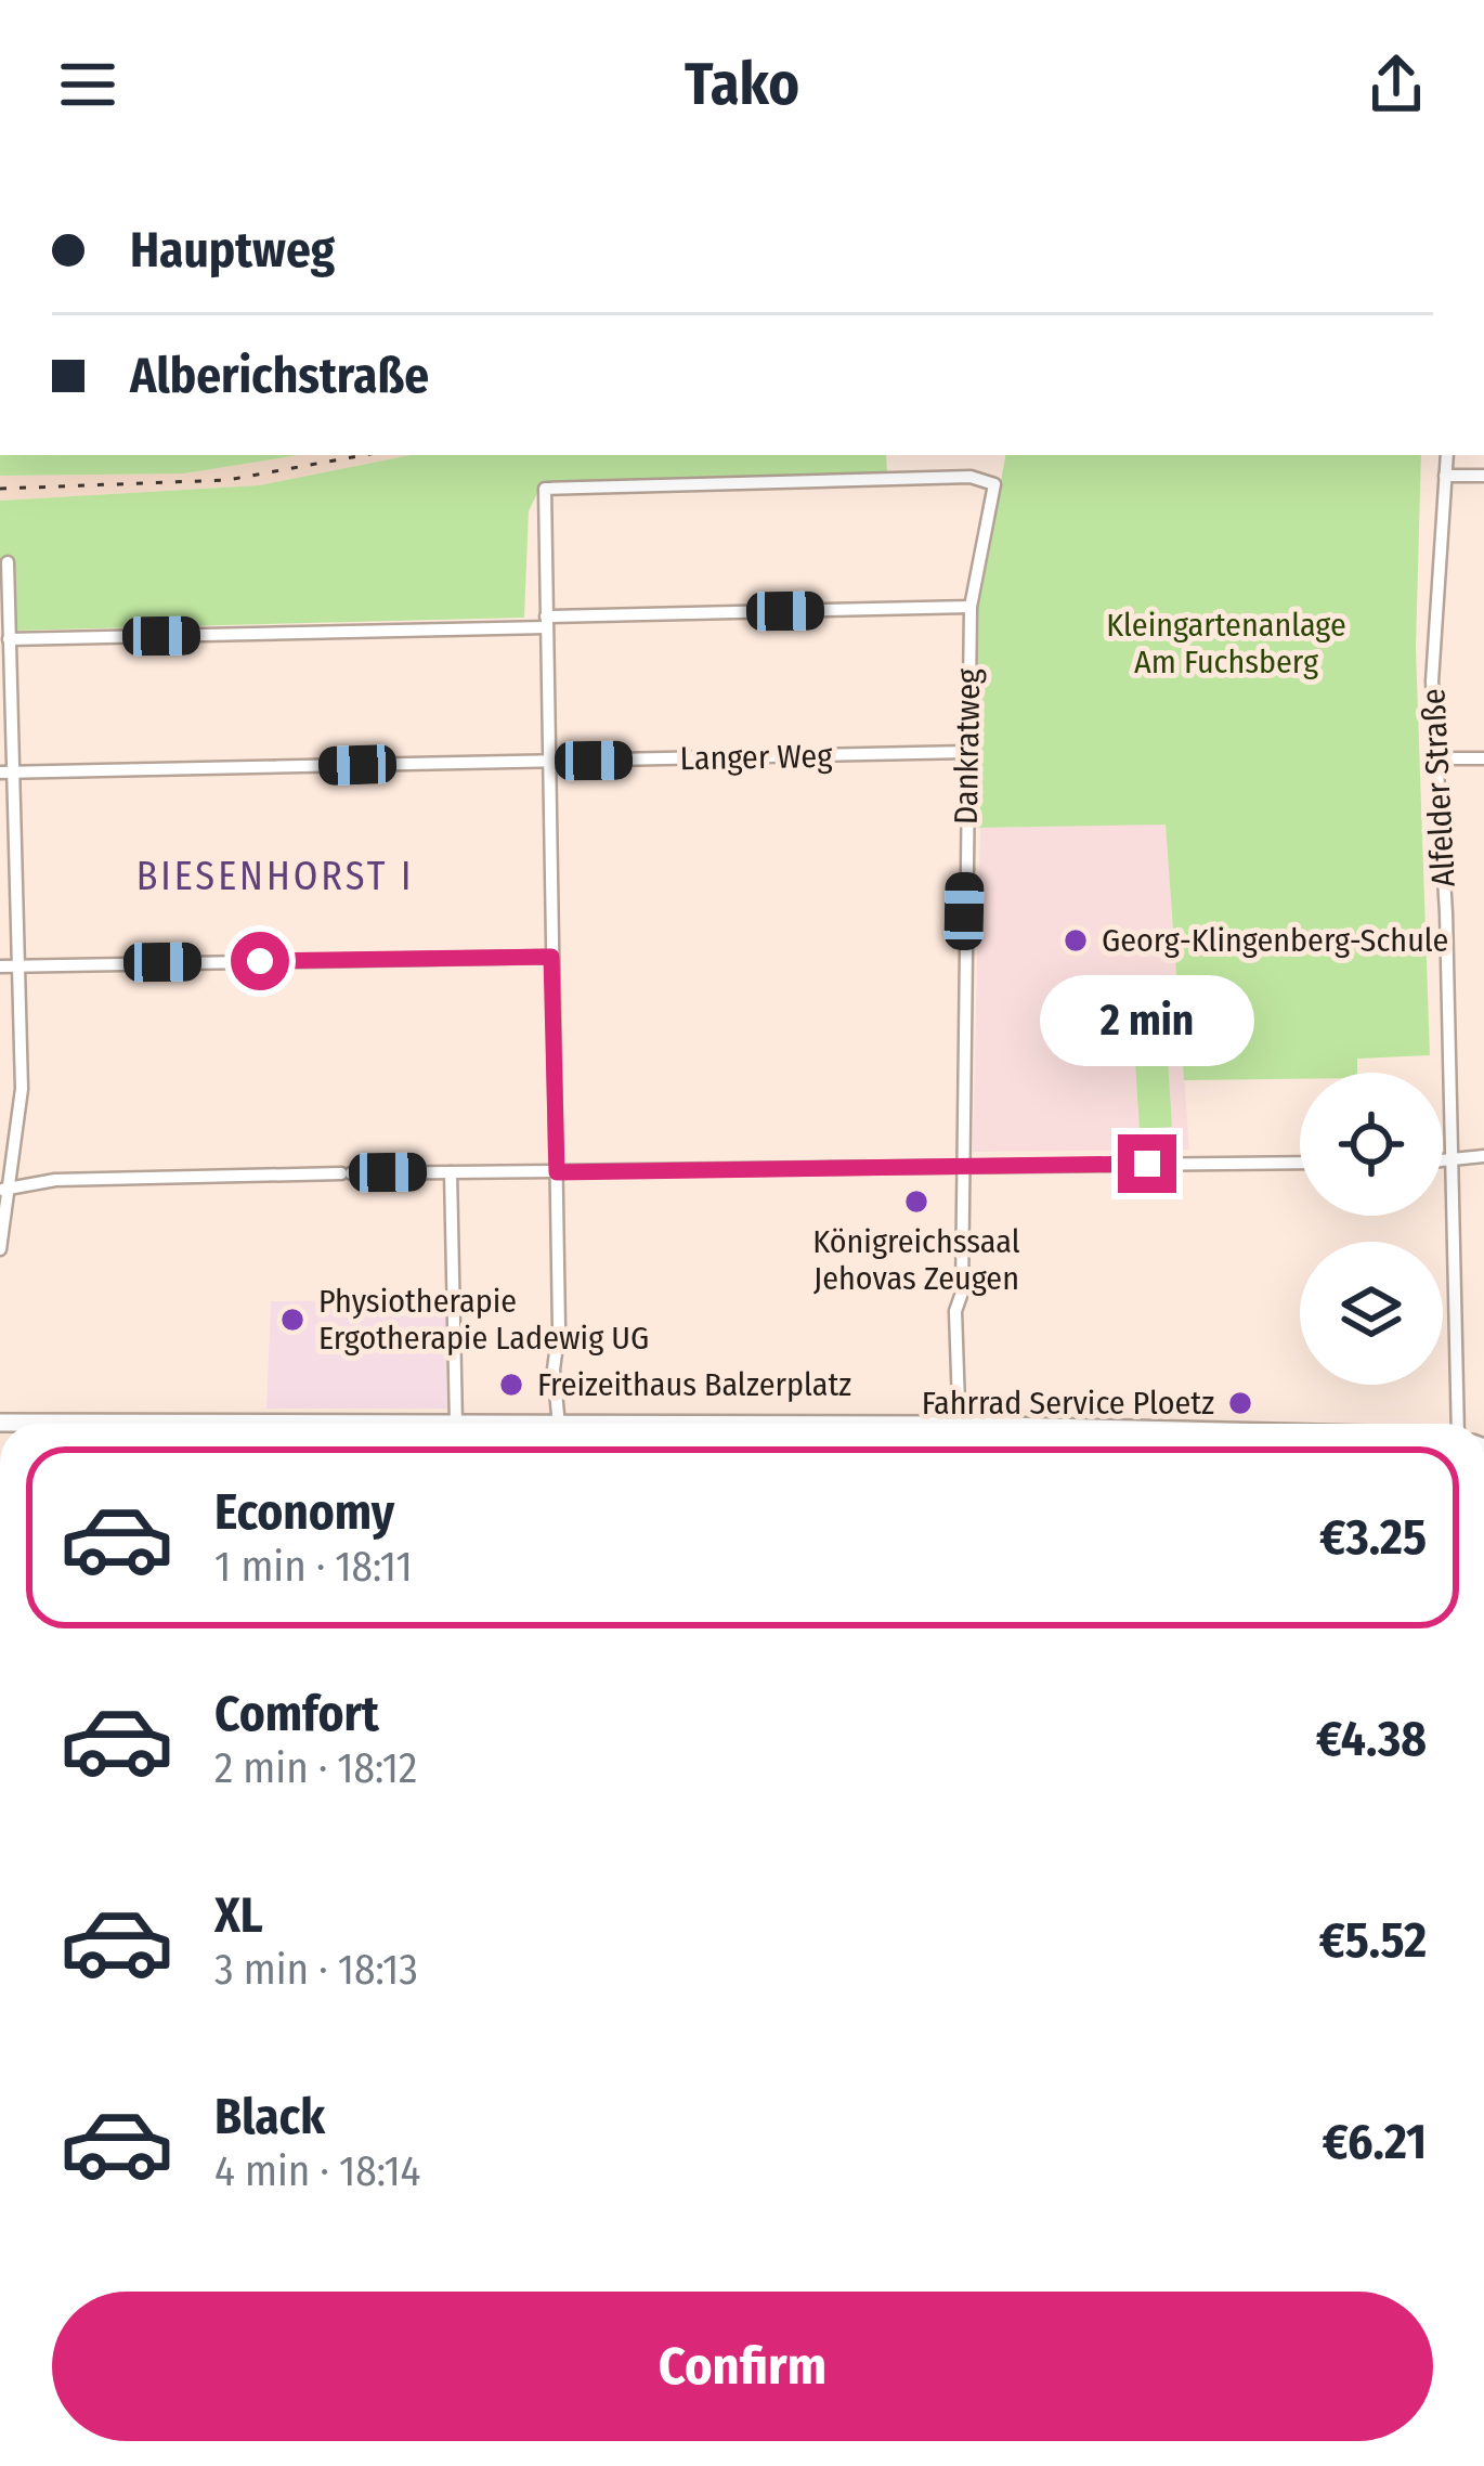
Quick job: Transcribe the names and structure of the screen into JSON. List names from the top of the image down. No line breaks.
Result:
{"streets":{"street":["Dankratweg","Langer Weg","Alfelder Straße"]},"crossings":[["Dankratweg","Langer Weg"]],"districts":["BIESENHORST I"],"parks":["Kleingartenanlage Am Fuchsberg"],"places":["Georg-Klingenberg-Schule","Königreichssaal Jehovas Zeugen","Physiotherapie Ergotherapie Ladewig UG","Freizeithaus Balzerplatz","Fahrrad Service Ploetz"],"page":{"header":"Tako","banner":["Hauptweg","Alberichstraße"],"bubble":"2 min","list":[{"name":"Economy","note":"1 min · 18:11","value":"€3.25"},{"name":"Comfort","note":"2 min · 18:12","value":"€4.38"},{"name":"XL","note":"3 min · 18:13","value":"€5.52"},{"name":"Black","note":"4 min · 18:14","value":"€6.21"}],"buttons":"Confirm"}}
